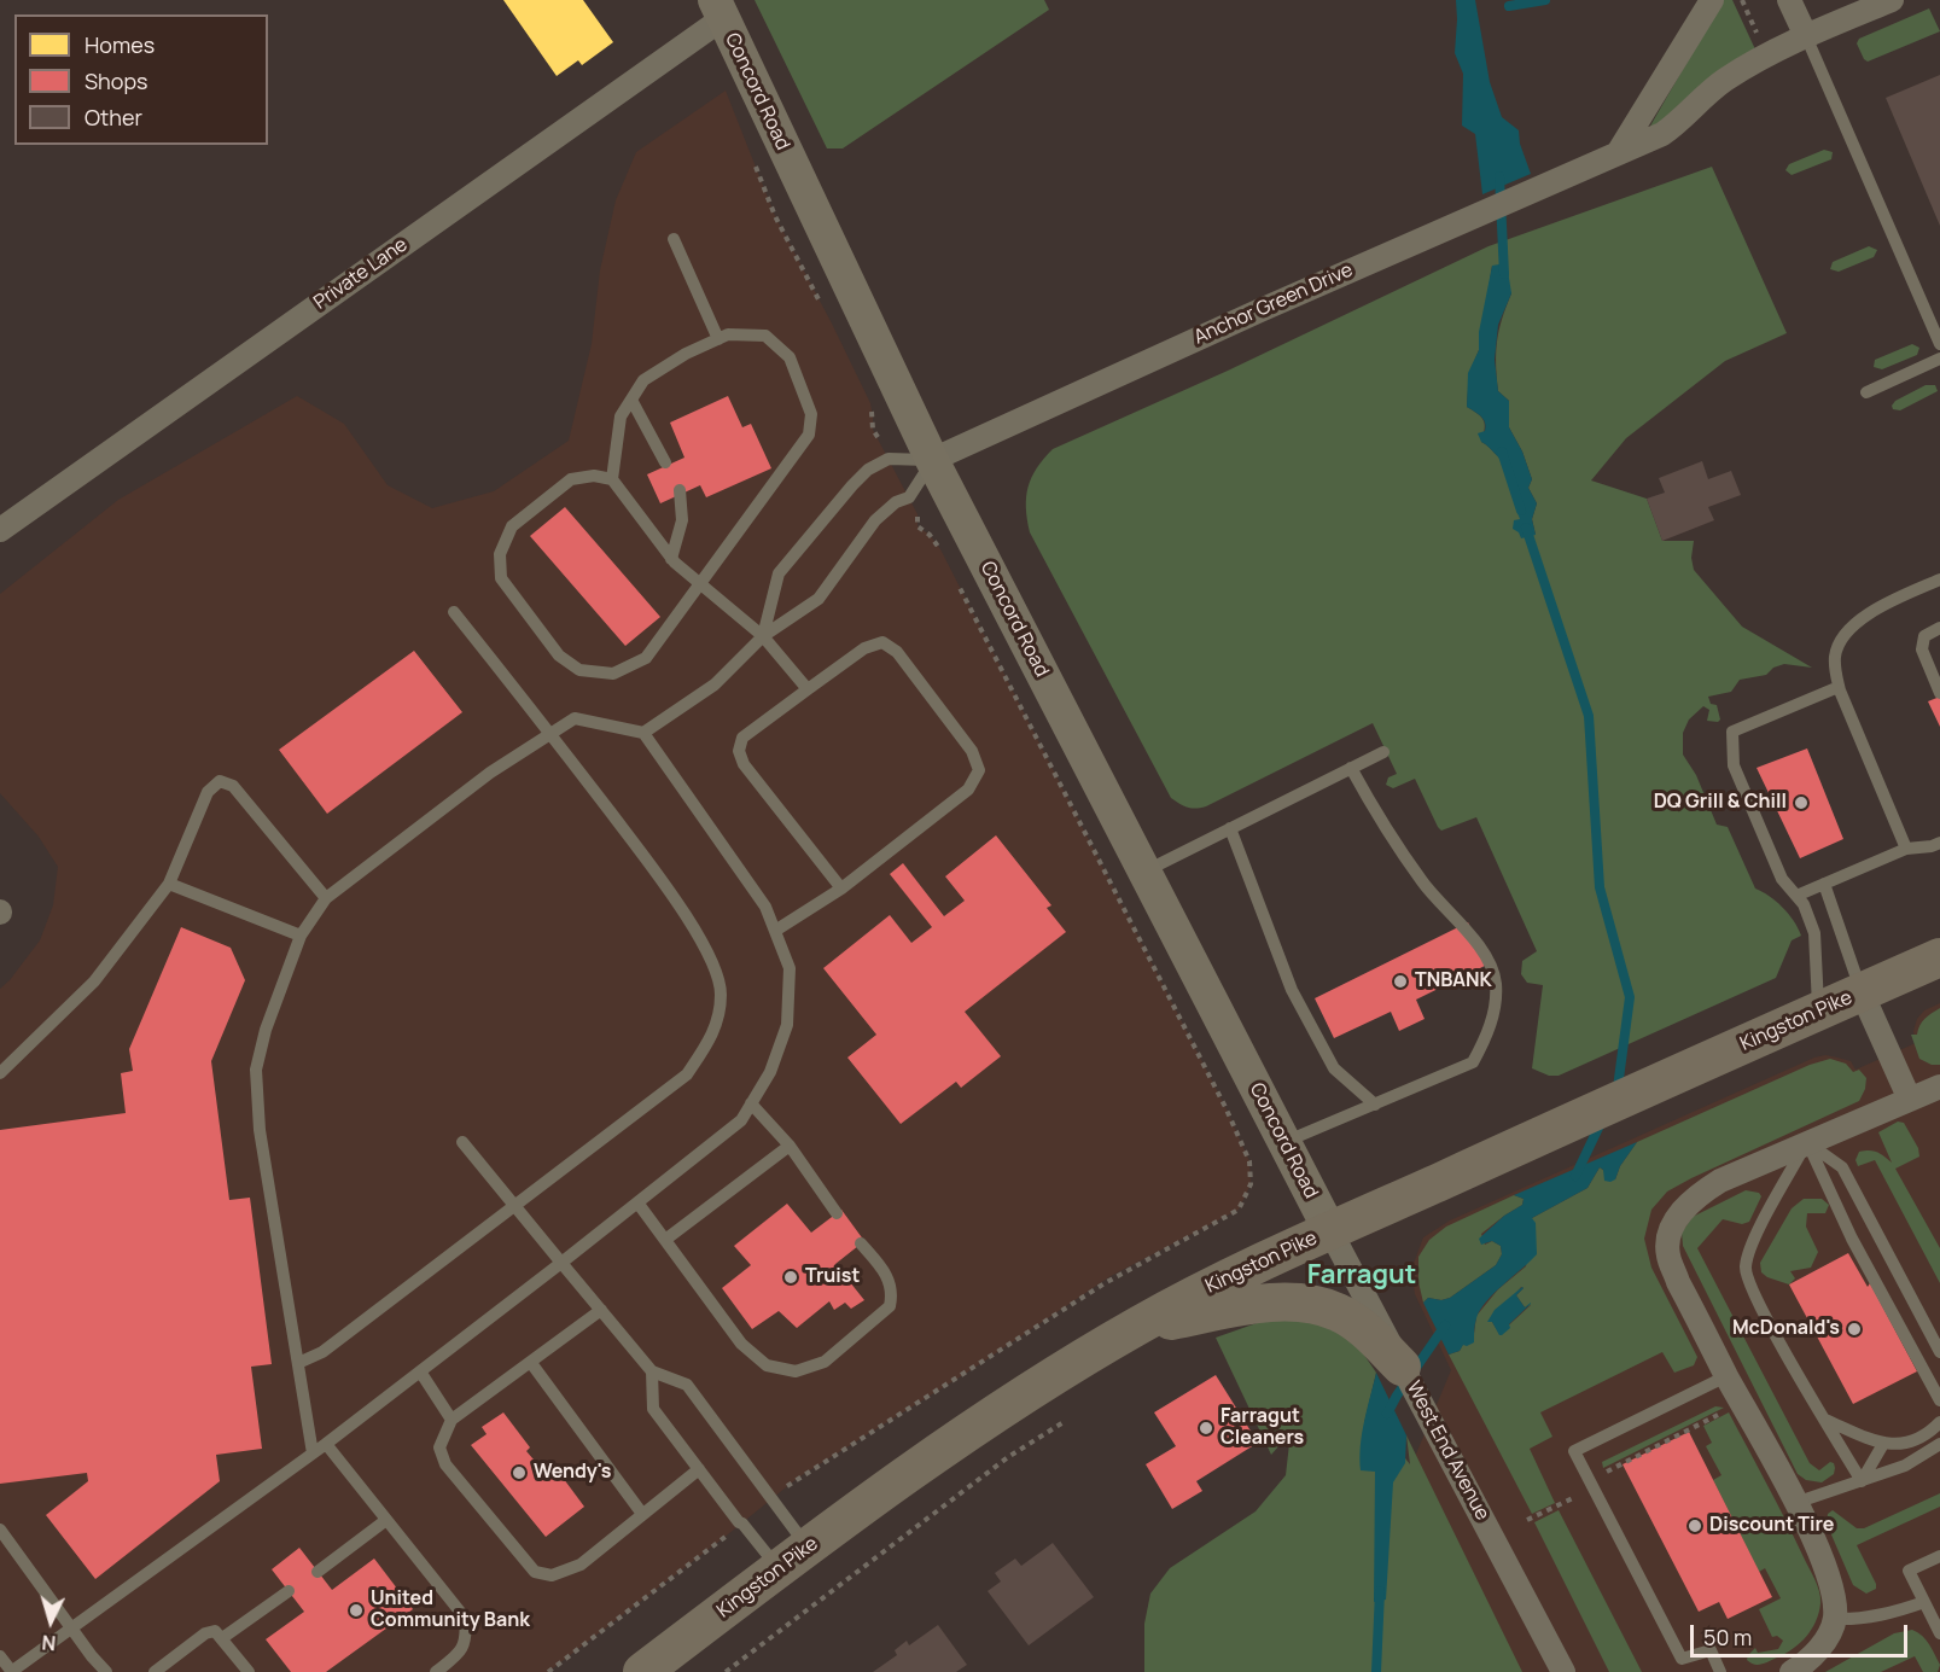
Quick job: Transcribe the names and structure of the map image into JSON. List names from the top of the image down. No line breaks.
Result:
{"streets":{"main road":["Kingston Pike"],"street":["Concord Road","Private Lane","Anchor Green Drive","West End Avenue"]},"crossings":[["Concord Road","Private Lane"],["Concord Road","Anchor Green Drive"],["Concord Road","Kingston Pike"],["Concord Road","West End Avenue"],["Kingston Pike","West End Avenue"]],"districts":["Farragut"],"places":["DQ Grill & Chill","TNBANK","Truist","McDonald's","Farragut Cleaners","Wendy's","Discount Tire","United Community Bank"],"legend":["Homes","Shops","Other"],"scale_bar":"50 m","north":"bottom"}
